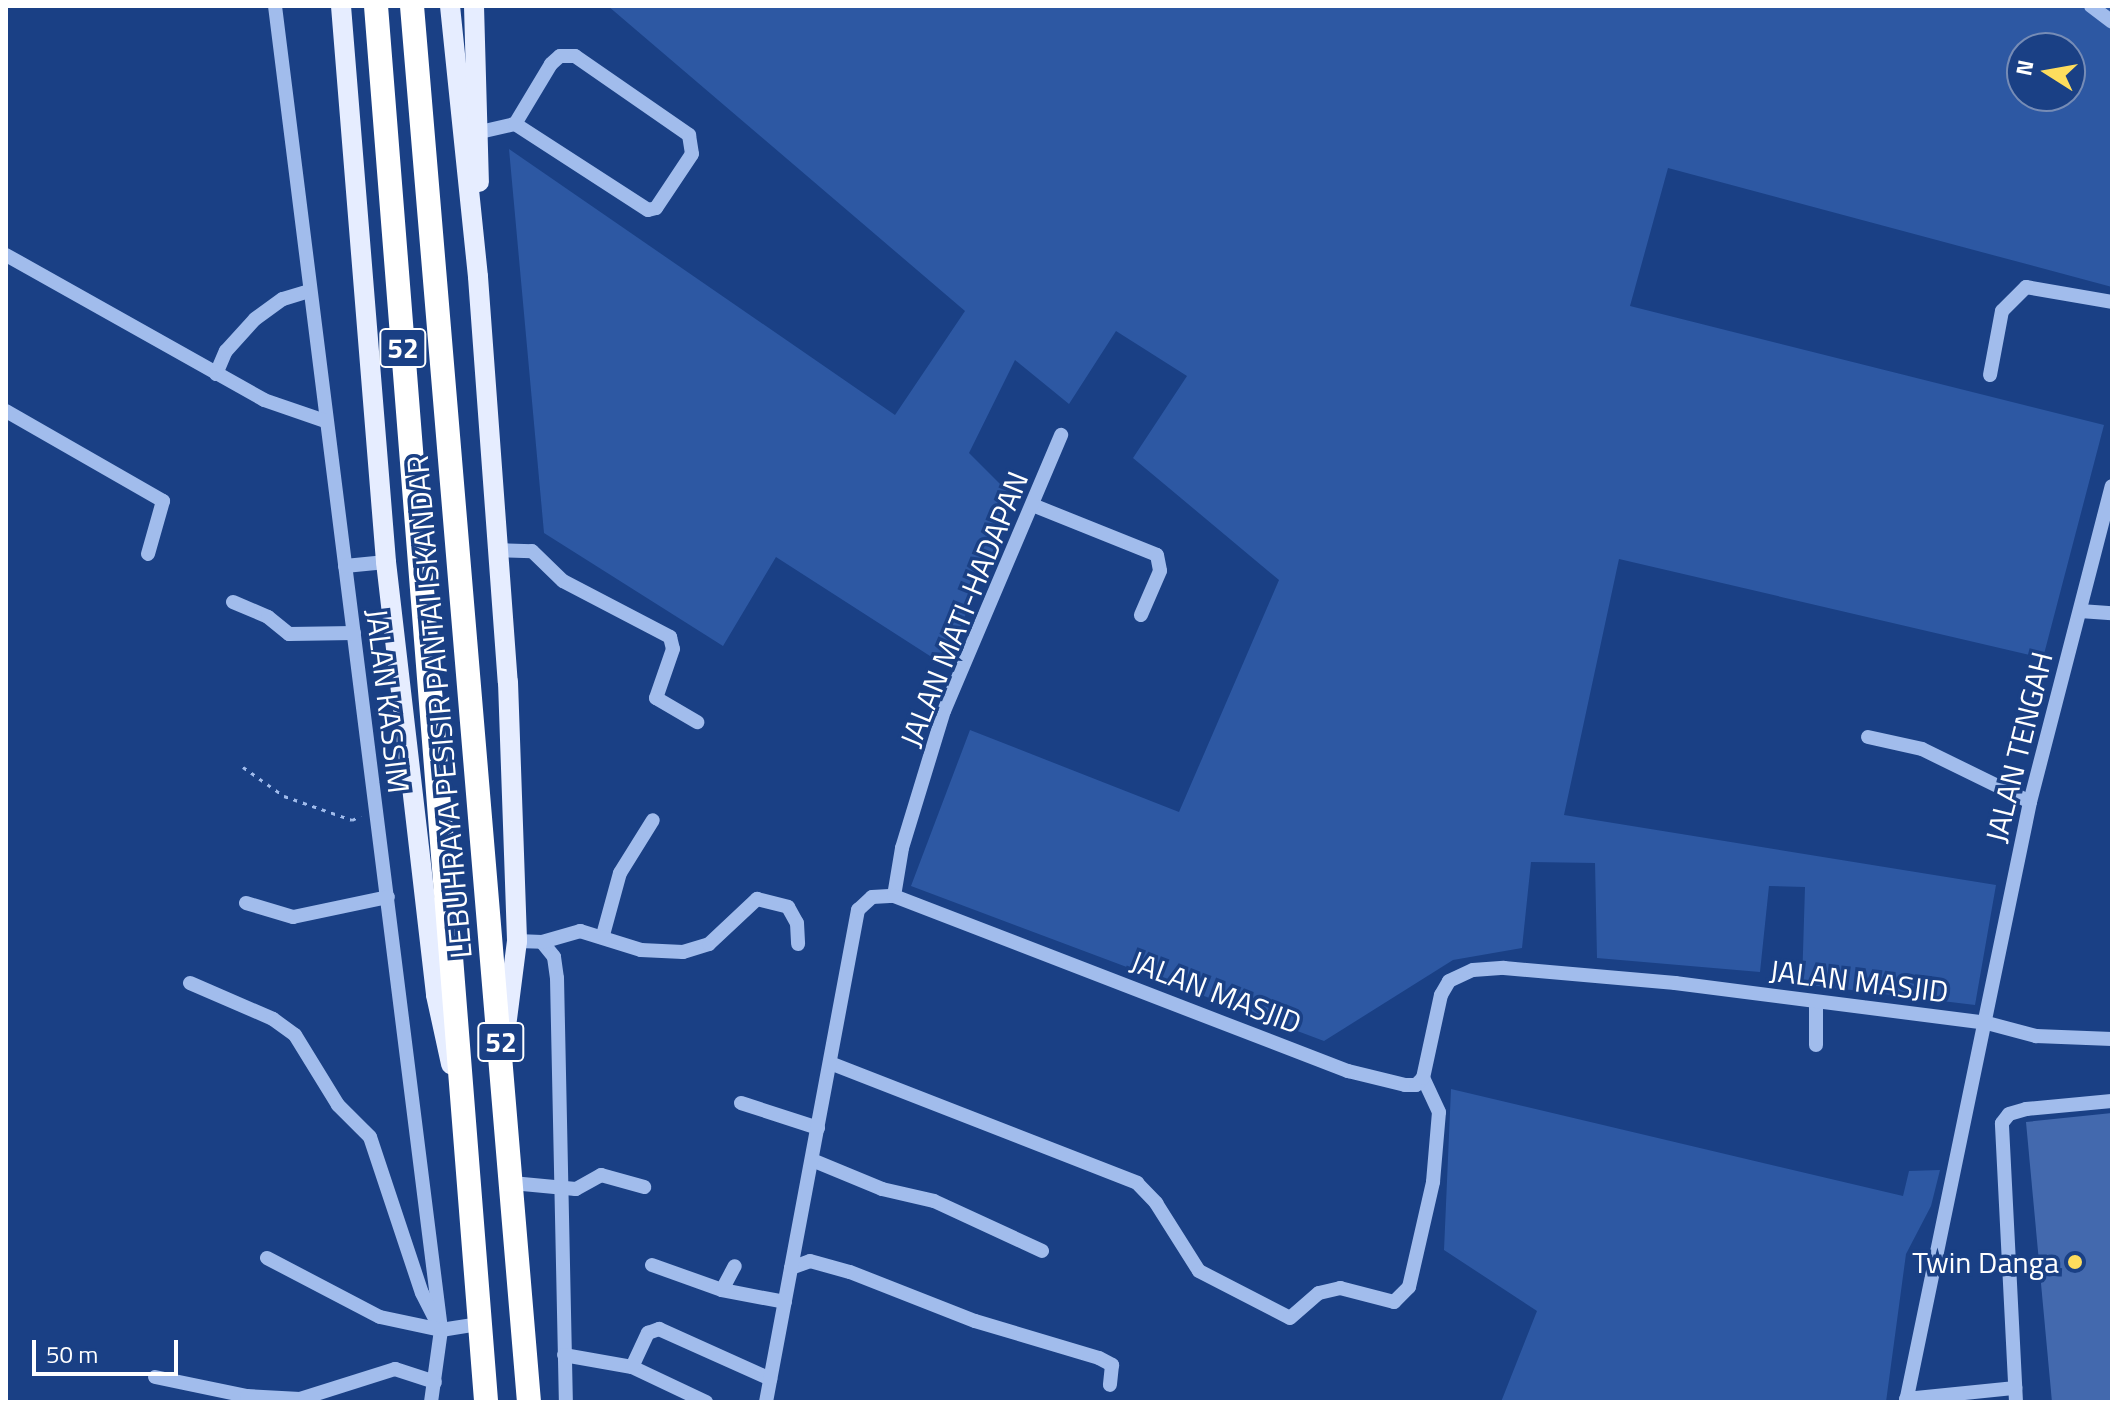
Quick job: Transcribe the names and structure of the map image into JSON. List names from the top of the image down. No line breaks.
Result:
{"streets":{"highway":["52","LEBUHRAYA PESISIR PANTAI ISKANDAR"],"street":["JALAN MATI-HADAPAN","JALAN KASSIM","JALAN TENGAH","JALAN MASJID"]},"crossings":[["JALAN MATI-HADAPAN","JALAN MASJID"],["JALAN TENGAH","JALAN MASJID"]],"places":["Twin Danga"],"scale_bar":"50 m","north":"left"}
